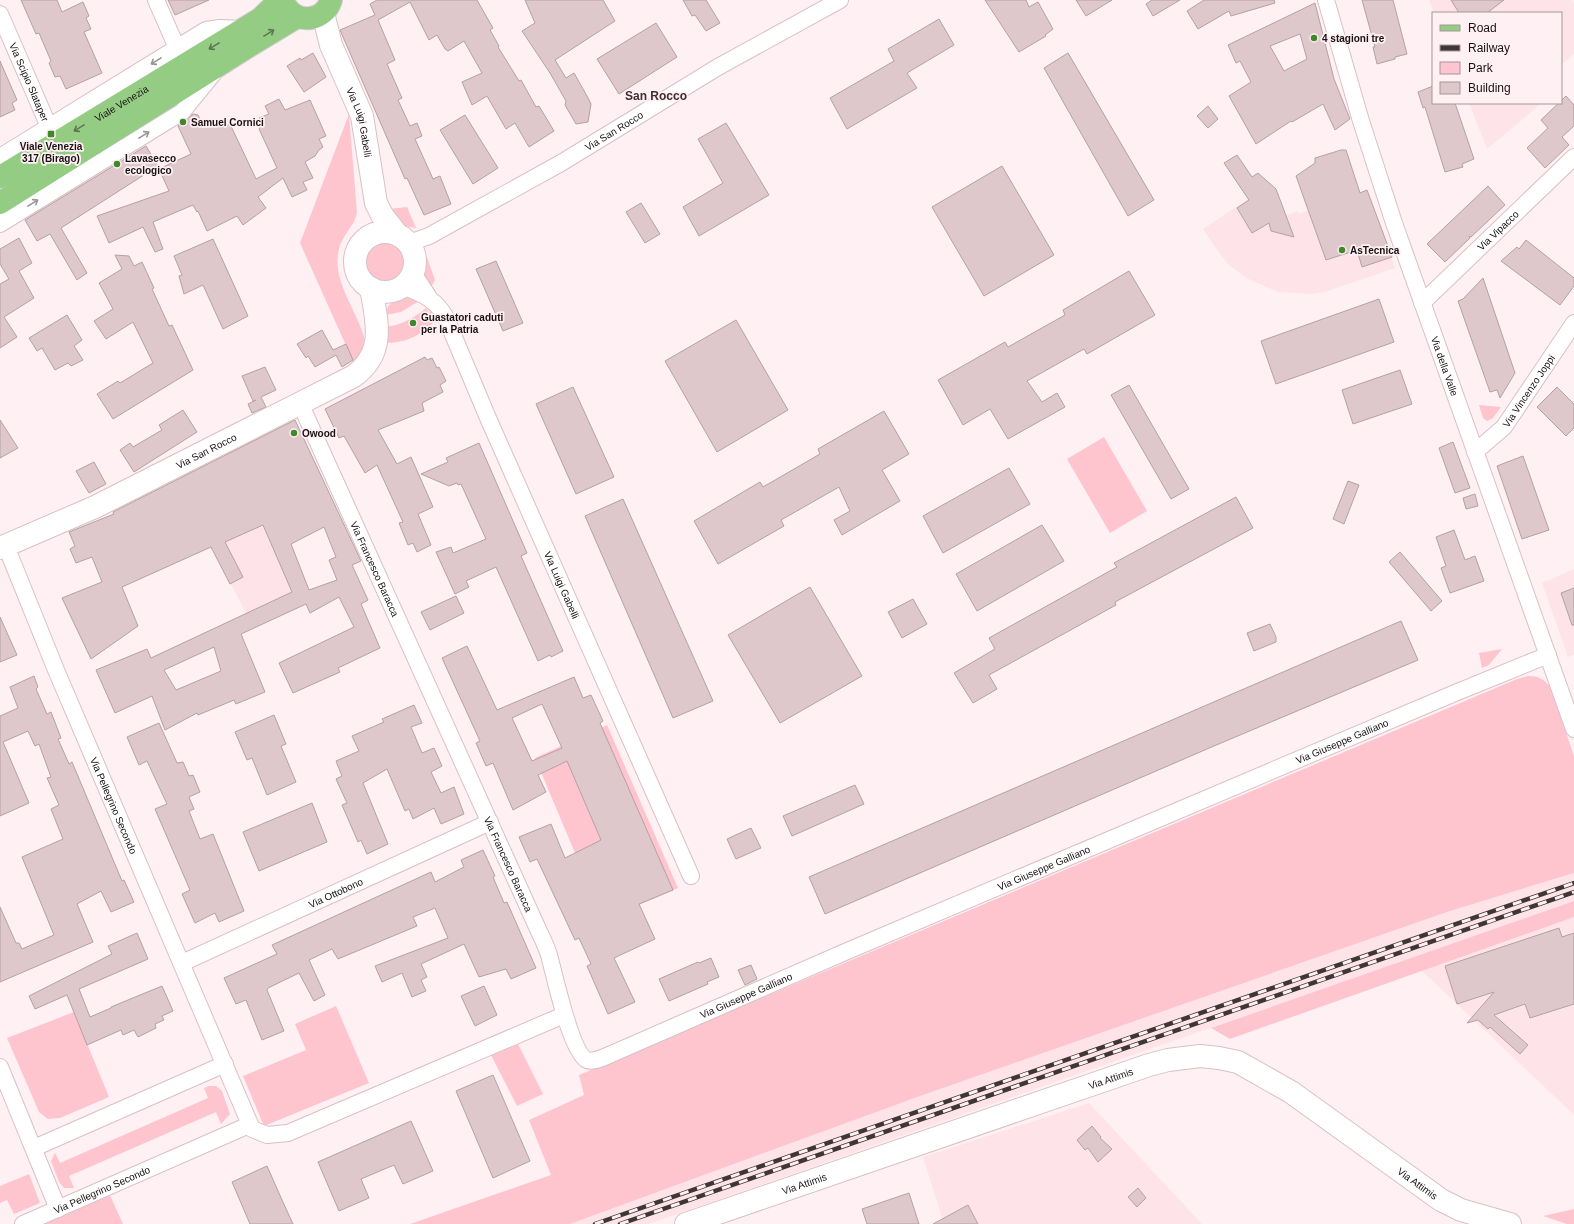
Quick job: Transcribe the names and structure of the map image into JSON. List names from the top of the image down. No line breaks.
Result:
{"streets":{"main road":["Viale Venezia"],"street":["Via Scipio Slataper","Via Luigi Gabelli","Via San Rocco","Via Vipacco","Via della Valle","Via Vincenzo Joppi","Via Francesco Baracca","Via Giuseppe Galliano","Via Pellegrino Secondo","Via Ottobono","Via Attimis"]},"crossings":[["Via Scipio Slataper","Viale Venezia"],["Viale Venezia","Via Luigi Gabelli"],["Via Luigi Gabelli","Via San Rocco"],["Via San Rocco","Via Francesco Baracca"],["Via San Rocco","Via Pellegrino Secondo"],["Via Vipacco","Via della Valle"],["Via della Valle","Via Vincenzo Joppi"],["Via della Valle","Via Giuseppe Galliano"],["Via Francesco Baracca","Via Giuseppe Galliano"],["Via Francesco Baracca","Via Ottobono"],["Via Pellegrino Secondo","Via Ottobono"]],"districts":["San Rocco"],"places":{"other":["4 stagioni tre","Samuel Cornici","Lavasecco ecologico","AsTecnica","Guastatori caduti per la Patria","Owood"],"transit":["Viale Venezia 317 (Birago)"]},"legend":["Road","Railway","Park","Building"]}
